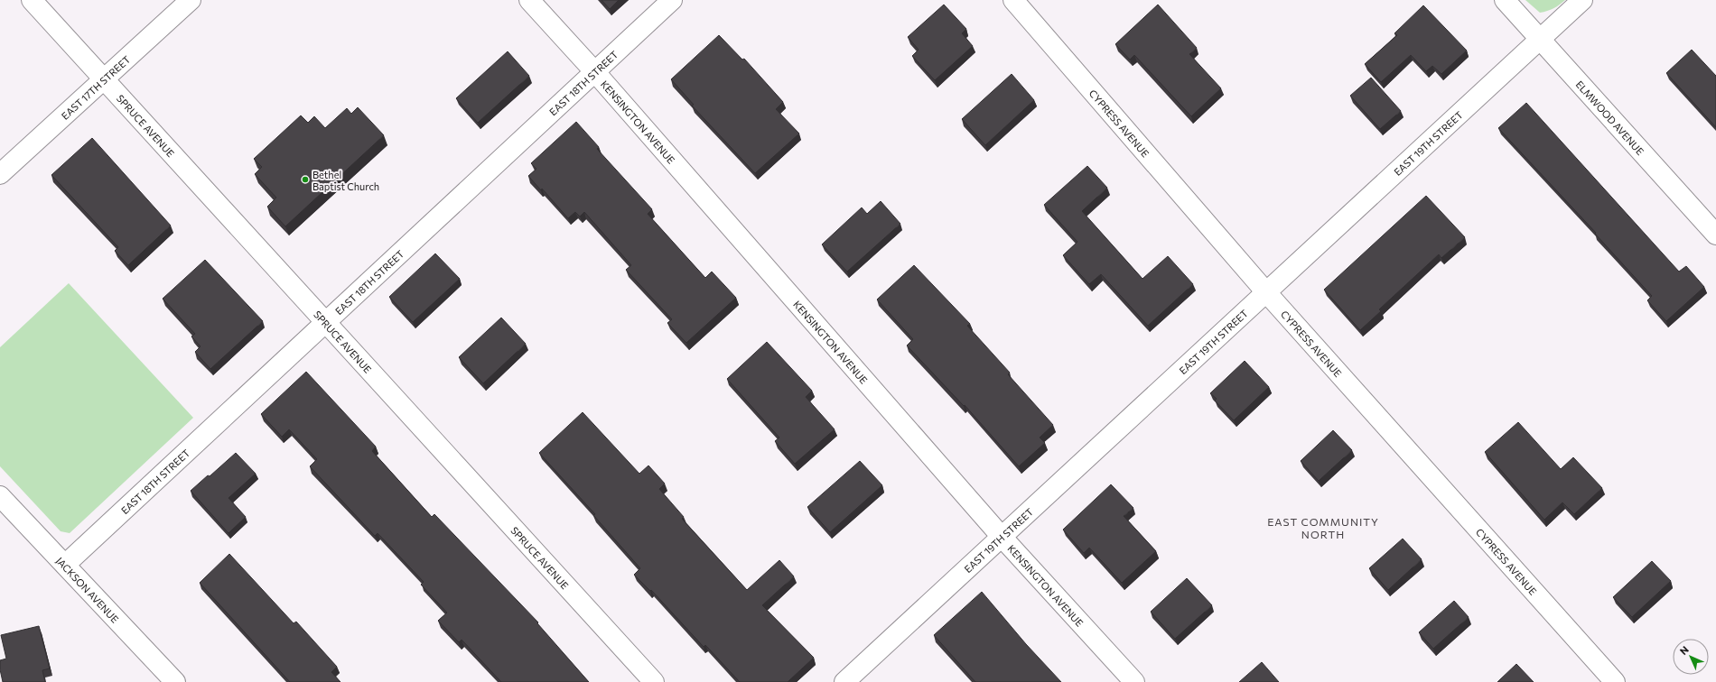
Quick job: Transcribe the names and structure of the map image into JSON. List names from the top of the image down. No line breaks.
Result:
{"streets":{"street":["EAST 18TH STREET","EAST 17TH STREET","ELMWOOD AVENUE","KENSINGTON AVENUE","CYPRESS AVENUE","SPRUCE AVENUE","EAST 19TH STREET","JACKSON AVENUE"]},"crossings":[["EAST 18TH STREET","KENSINGTON AVENUE"],["EAST 18TH STREET","SPRUCE AVENUE"],["EAST 18TH STREET","JACKSON AVENUE"],["EAST 17TH STREET","SPRUCE AVENUE"],["ELMWOOD AVENUE","EAST 19TH STREET"],["KENSINGTON AVENUE","EAST 19TH STREET"],["CYPRESS AVENUE","EAST 19TH STREET"]],"districts":["EAST COMMUNITY NORTH"],"places":["Bethel Baptist Church"],"north":"top left"}
